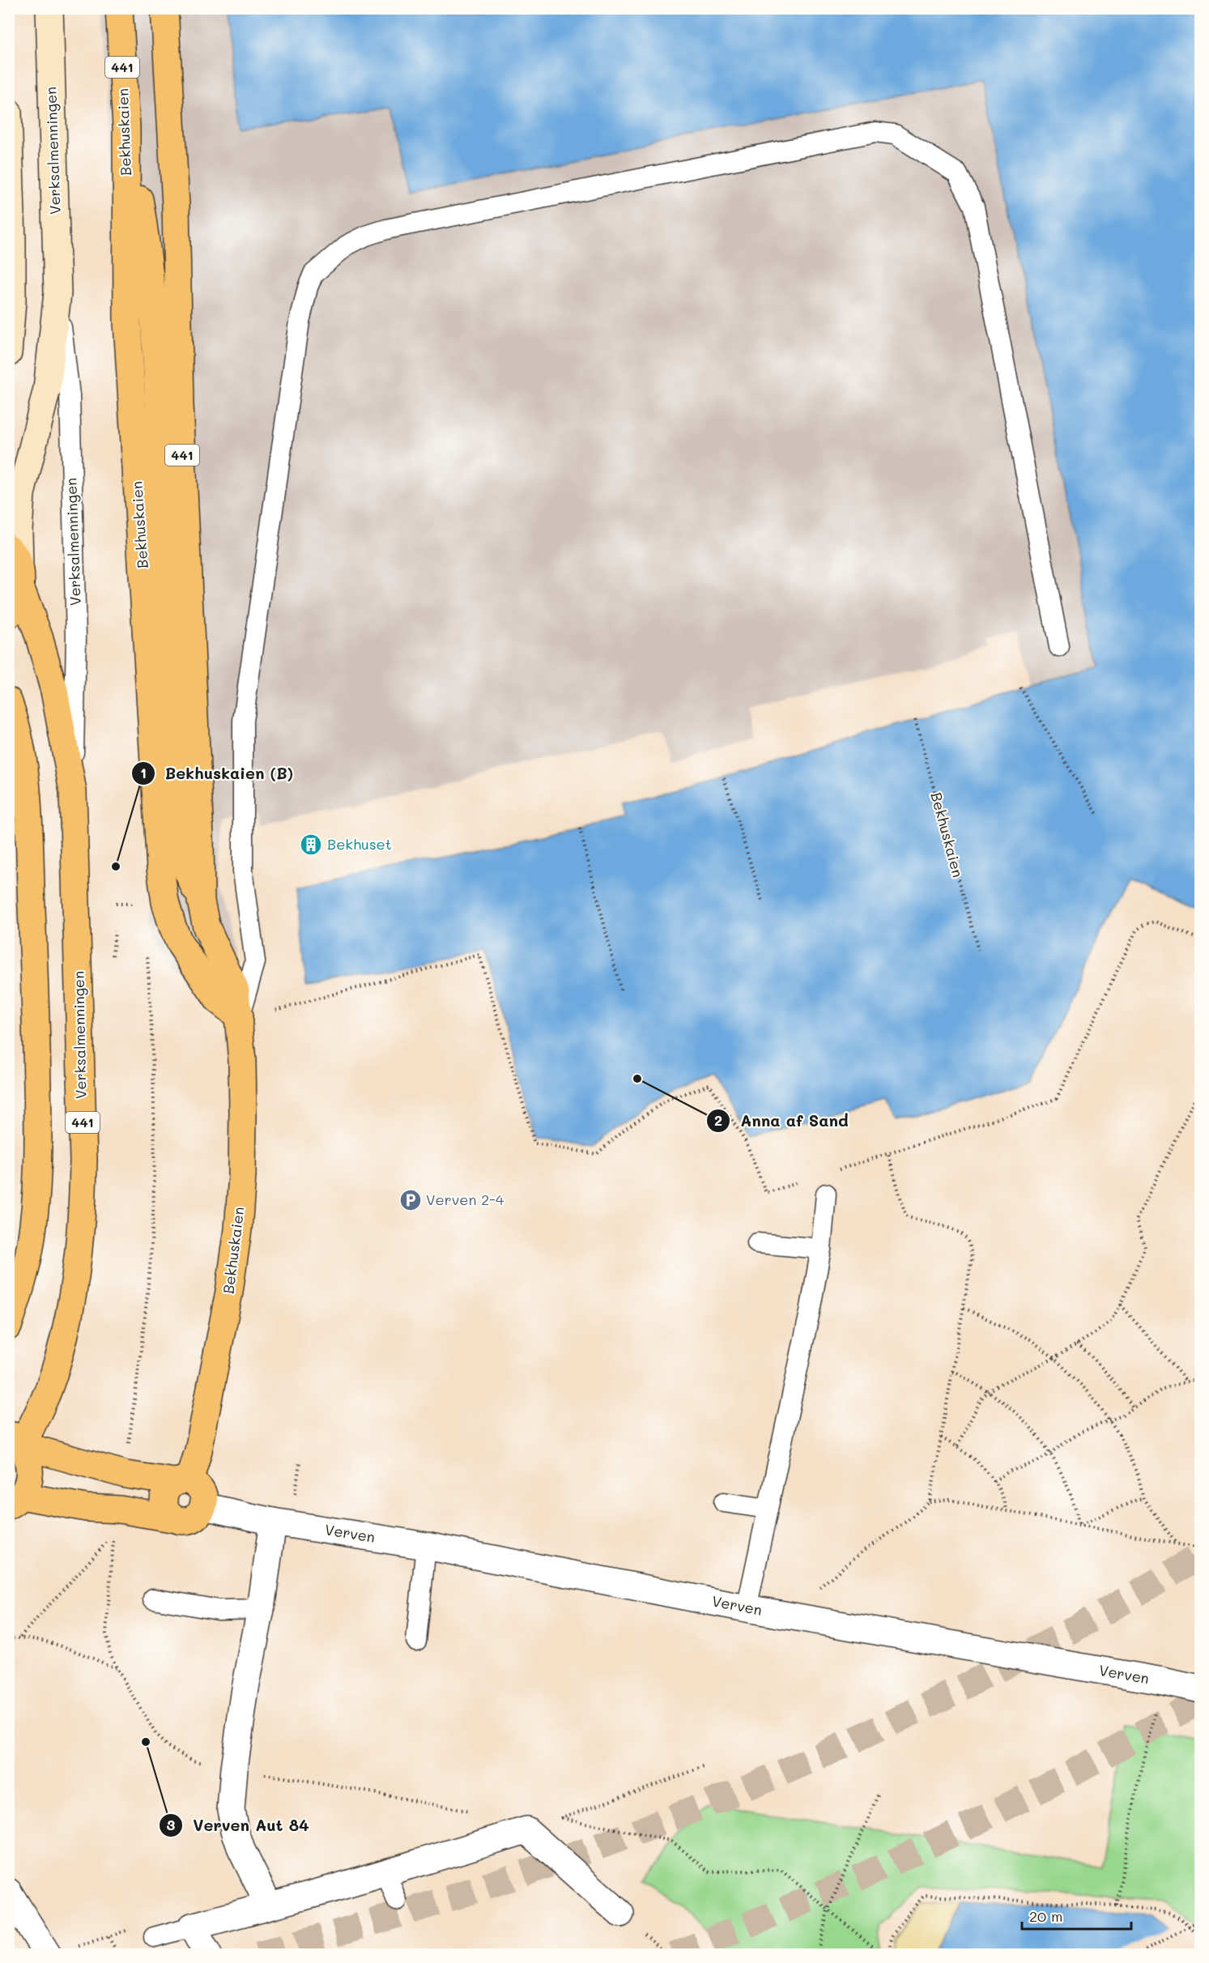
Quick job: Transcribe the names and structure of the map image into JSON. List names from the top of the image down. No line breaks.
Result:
{"streets":{"main road":["441","Bekhuskaien","Verksalmenningen"],"street":["Verven"]},"crossings":[["Bekhuskaien","Verven"]],"places":{"building":["Bekhuset"],"other":["Bekhuskaien (B)","Anna af Sand","Verven Aut 84"],"parking":["Verven 2-4"]},"scale_bar":"20 m"}
